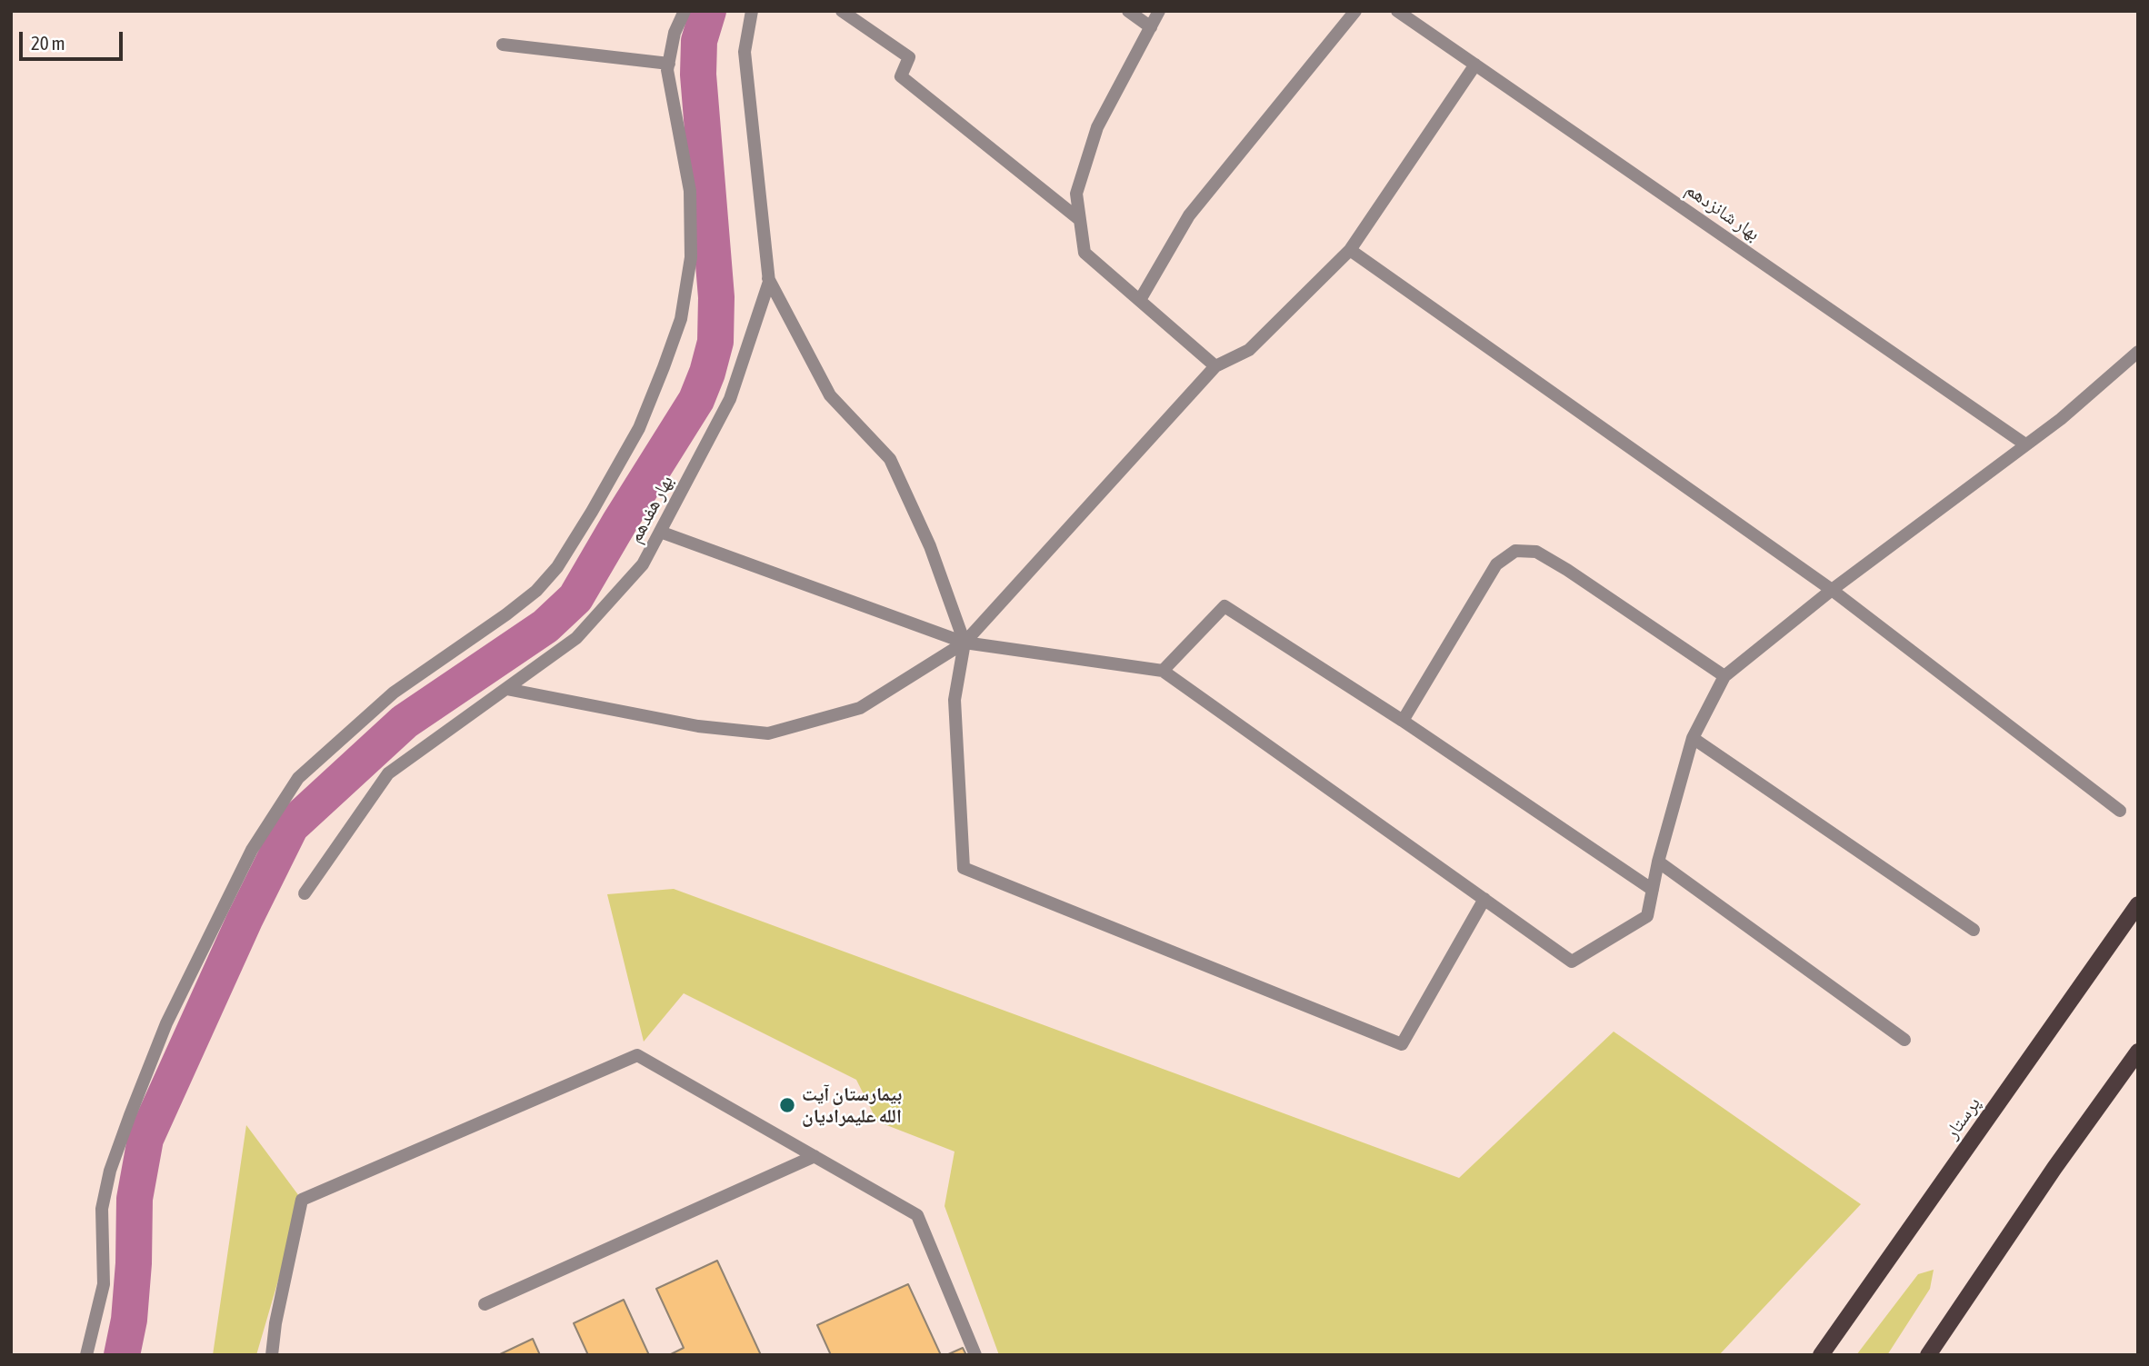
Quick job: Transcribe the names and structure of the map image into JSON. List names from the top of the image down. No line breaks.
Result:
{"streets":{"main road":["پرستار"],"street":["بهار شانزدهم","بهار هفدهم"]},"places":["بیمارستان آیت الله علیمرادیان"],"scale_bar":"20 m"}
